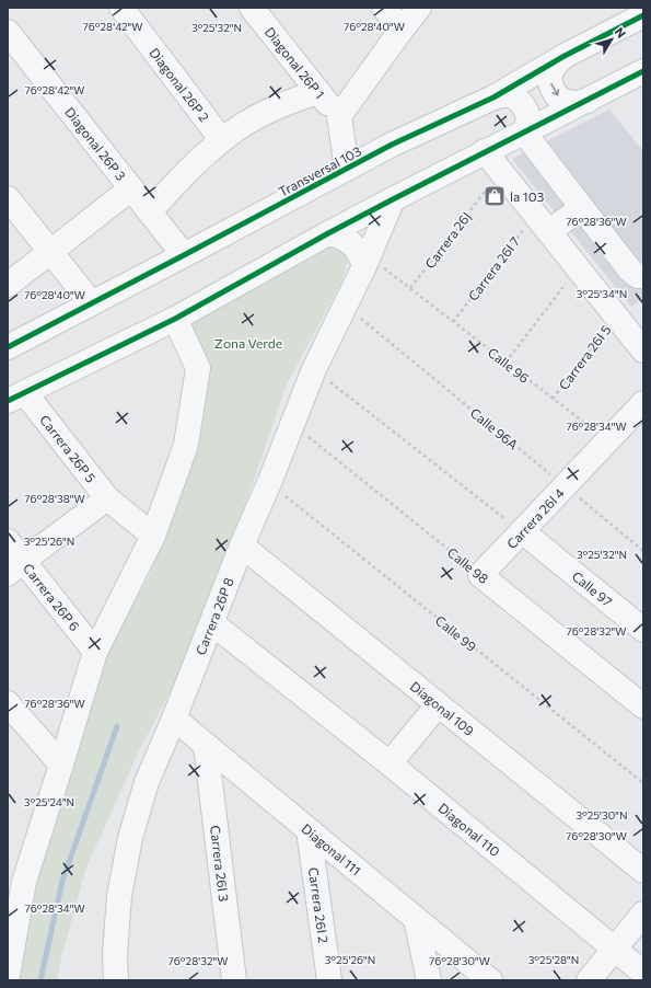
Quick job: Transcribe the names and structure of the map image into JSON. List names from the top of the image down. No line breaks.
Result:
{"streets":{"street":["Diagonal 26P 1","Diagonal 26P 2","Diagonal 26P 3","Transversal 103","Carrera 26P 5","Carrera 26I 4","Calle 98","Calle 97","Carrera 26P 6","Carrera 26P 8","Diagonal 109","Diagonal 110","Diagonal 111","Carrera 26I 3","Carrera 26I 2"],"path":["Carrera 26J","Carrera 26I 7","Carrera 26I 5","Calle 96","Calle 96A","Calle 99"]},"crossings":[["Diagonal 26P 3","Transversal 103"],["Carrera 26J","Calle 96"],["Carrera 26I 7","Calle 96"],["Carrera 26I 5","Calle 96"],["Calle 96","Carrera 26I 4"],["Calle 96","Carrera 26P 8"],["Calle 96A","Carrera 26I 4"],["Calle 96A","Carrera 26P 8"],["Carrera 26I 4","Calle 98"],["Carrera 26I 4","Calle 97"],["Calle 98","Carrera 26P 8"],["Carrera 26P 8","Calle 99"],["Carrera 26P 8","Diagonal 109"],["Carrera 26P 8","Diagonal 110"],["Carrera 26P 8","Diagonal 111"],["Diagonal 111","Carrera 26I 3"],["Diagonal 111","Carrera 26I 2"]],"parks":["Zona Verde"],"places":{"shop":["la 103"]},"north":"top right","coordinates":["76°28'42\"W","76°28'40\"W","3°25'32\"N","76°28'36\"W","3°25'34\"N","76°28'34\"W","76°28'38\"W","3°25'26\"N","76°28'32\"W","3°25'24\"N","3°25'30\"N","76°28'30\"W","3°25'28\"N"]}
